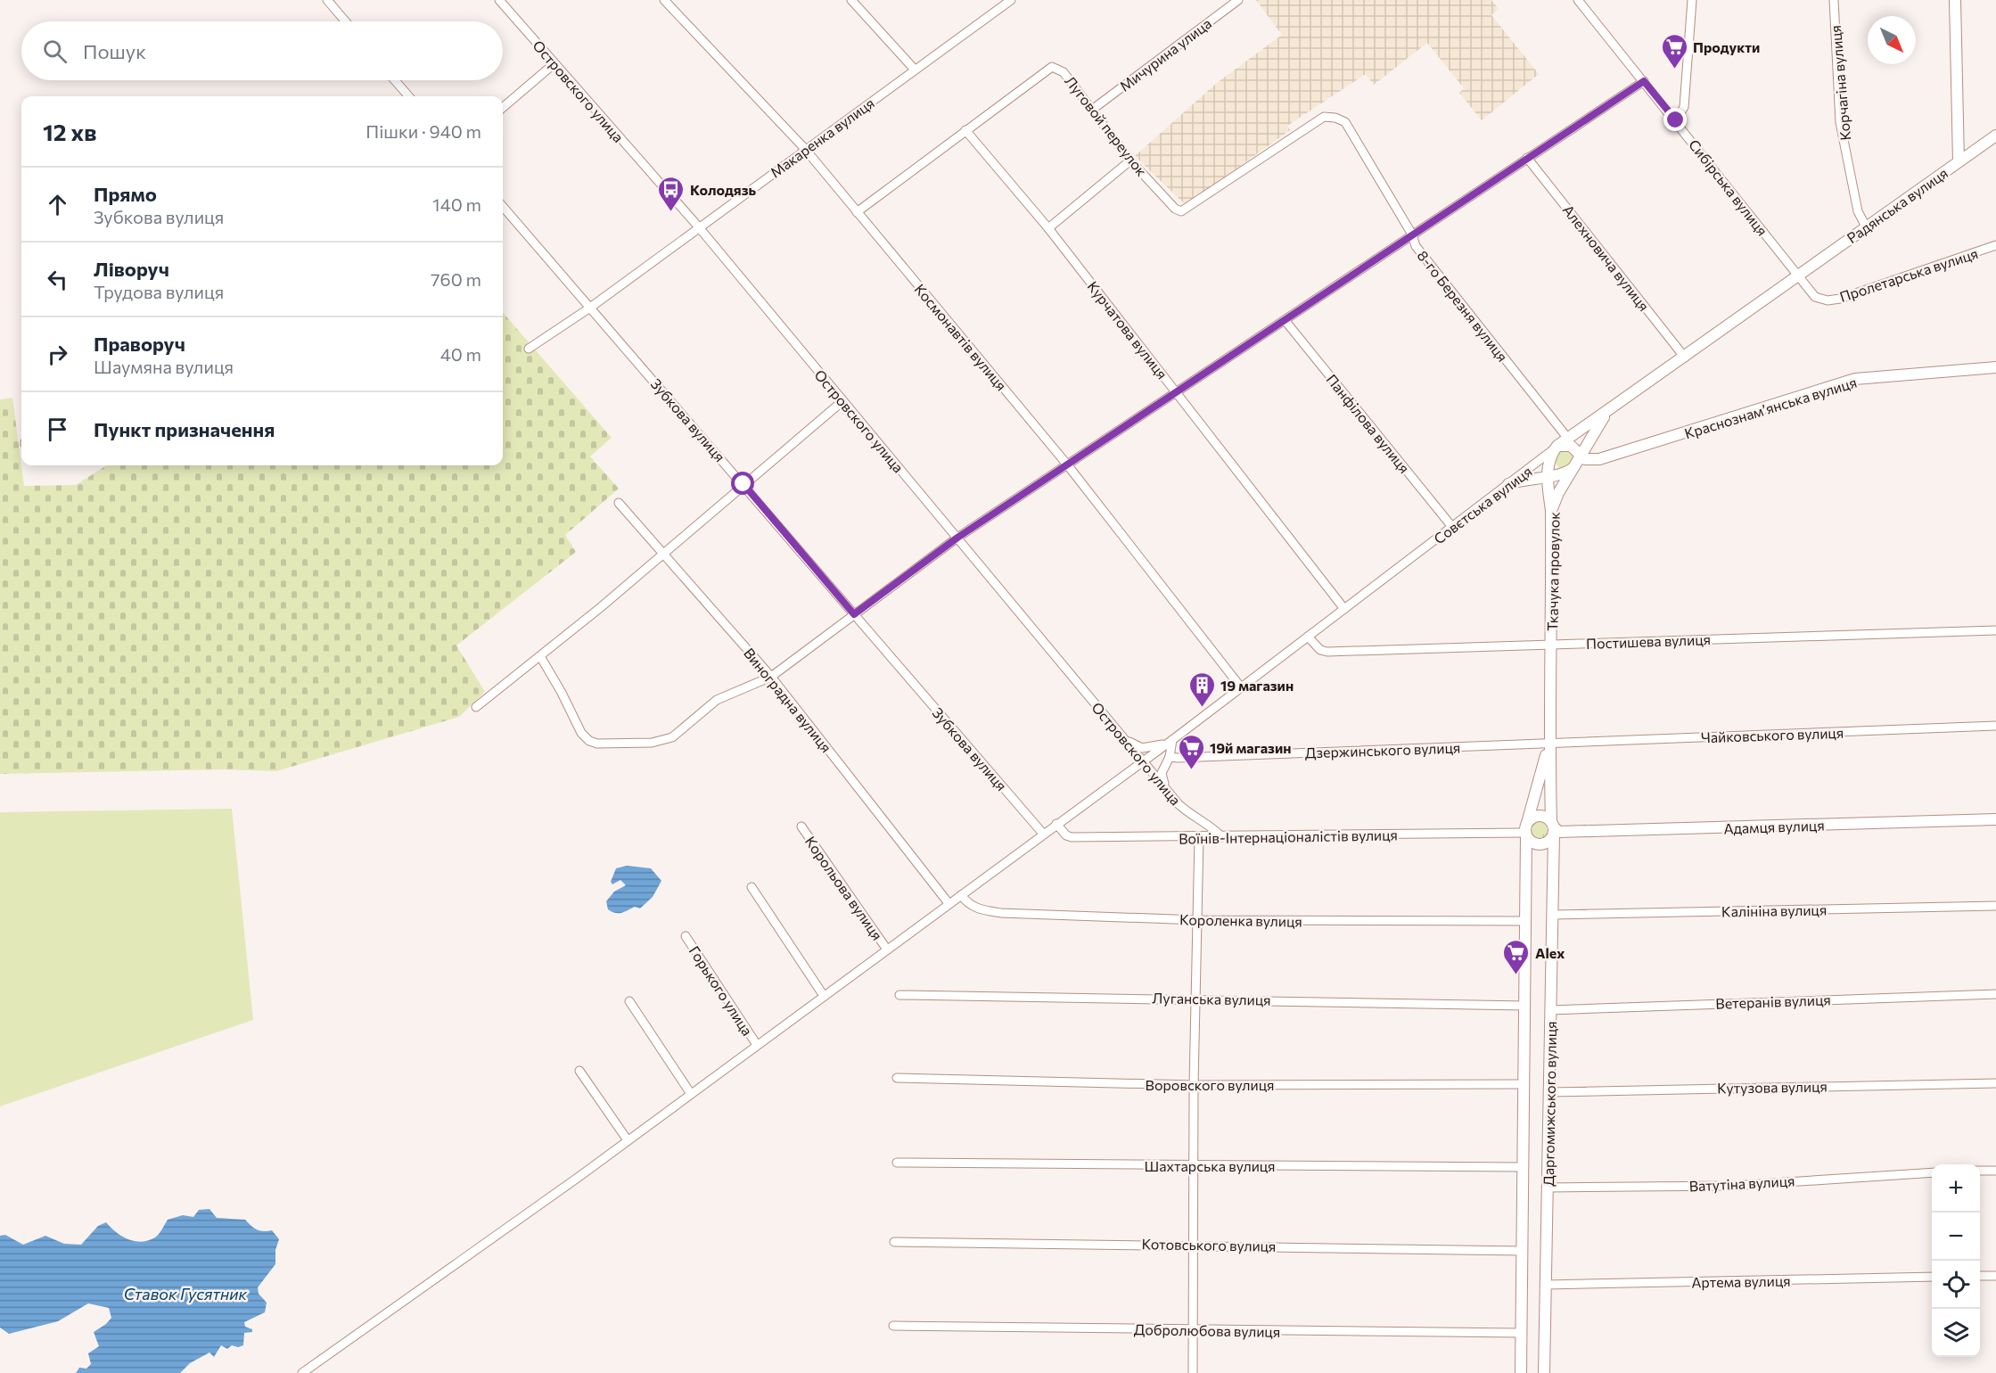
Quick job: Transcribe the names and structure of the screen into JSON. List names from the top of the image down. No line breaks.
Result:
{"streets":{"street":["Мичурина улица","Корчагіна вулиця","Островского улица","Луговой переулок","Макаренка вулиця","Сибірська вулиця","Радянська вулиця","Алехновича вулиця","Пролетарська вулиця","8-го Березня вулиця","Курчатова вулиця","Космонавтів вулиця","Краснознамʼянська вулиця","Зубкова вулиця","Панфілова вулиця","Совєтська вулиця","Ткачука провулок","Постишева вулиця","Виноградна вулиця","Чайковського вулиця","Дзержинського вулиця","Адамця вулиця","Воїнів-Інтернаціоналістів вулиця","Корольова вулиця","Калініна вулиця","Короленка вулиця","Горького улица","Луганська вулиця","Ветеранів вулиця","Воровского вулиця","Кутузова вулиця","Даргомижського вулиця","Шахтарська вулиця","Ватутіна вулиця","Котовського вулиця","Артема вулиця","Добролюбова вулиця"]},"crossings":[["Мичурина улица","Луговой переулок"],["Корчагіна вулиця","Радянська вулиця"],["Островского улица","Макаренка вулиця"],["Островского улица","Совєтська вулиця"],["Островского улица","Воїнів-Інтернаціоналістів вулиця"],["Луговой переулок","8-го Березня вулиця"],["Луговой переулок","Курчатова вулиця"],["Луговой переулок","Космонавтів вулиця"],["Макаренка вулиця","Космонавтів вулиця"],["Макаренка вулиця","Зубкова вулиця"],["Сибірська вулиця","Радянська вулиця"],["Сибірська вулиця","Пролетарська вулиця"],["Сибірська вулиця","Совєтська вулиця"],["Радянська вулиця","Пролетарська вулиця"],["Радянська вулиця","Совєтська вулиця"],["Алехновича вулиця","Совєтська вулиця"],["Пролетарська вулиця","Совєтська вулиця"],["8-го Березня вулиця","Совєтська вулиця"],["Курчатова вулиця","Совєтська вулиця"],["Космонавтів вулиця","Совєтська вулиця"],["Краснознамʼянська вулиця","Ткачука провулок"],["Зубкова вулиця","Совєтська вулиця"],["Панфілова вулиця","Совєтська вулиця"],["Совєтська вулиця","Ткачука провулок"],["Совєтська вулиця","Постишева вулиця"],["Совєтська вулиця","Виноградна вулиця"],["Совєтська вулиця","Воїнів-Інтернаціоналістів вулиця"],["Совєтська вулиця","Корольова вулиця"],["Совєтська вулиця","Короленка вулиця"],["Совєтська вулиця","Горького улица"],["Ткачука провулок","Постишева вулиця"],["Ткачука провулок","Чайковського вулиця"],["Ткачука провулок","Дзержинського вулиця"],["Ткачука провулок","Даргомижського вулиця"],["Чайковського вулиця","Дзержинського вулиця"],["Чайковського вулиця","Даргомижського вулиця"],["Дзержинського вулиця","Даргомижського вулиця"],["Адамця вулиця","Воїнів-Інтернаціоналістів вулиця"],["Адамця вулиця","Даргомижського вулиця"],["Воїнів-Інтернаціоналістів вулиця","Даргомижського вулиця"],["Калініна вулиця","Даргомижського вулиця"],["Короленка вулиця","Даргомижського вулиця"],["Луганська вулиця","Даргомижського вулиця"],["Ветеранів вулиця","Даргомижського вулиця"],["Воровского вулиця","Даргомижського вулиця"],["Кутузова вулиця","Даргомижського вулиця"],["Даргомижського вулиця","Шахтарська вулиця"],["Даргомижського вулиця","Ватутіна вулиця"],["Даргомижського вулиця","Котовського вулиця"],["Даргомижського вулиця","Артема вулиця"],["Даргомижського вулиця","Добролюбова вулиця"]],"water":["Ставок Гусятник"],"places":{"supermarket":["Продукти","19й магазин","Alex"],"bus stop":["Колодязь"],"building":["19 магазин"]},"north":"bottom right","page":{"search":"Пошук","heading":["12 хв","Пішки · 940 m"],"list":[["Прямо","Зубкова вулиця","140 m"],["Ліворуч","Трудова вулиця","760 m"],["Праворуч","Шаумяна вулиця","40 m"],"Пункт призначення"],"map_buttons":["+","−"]}}
